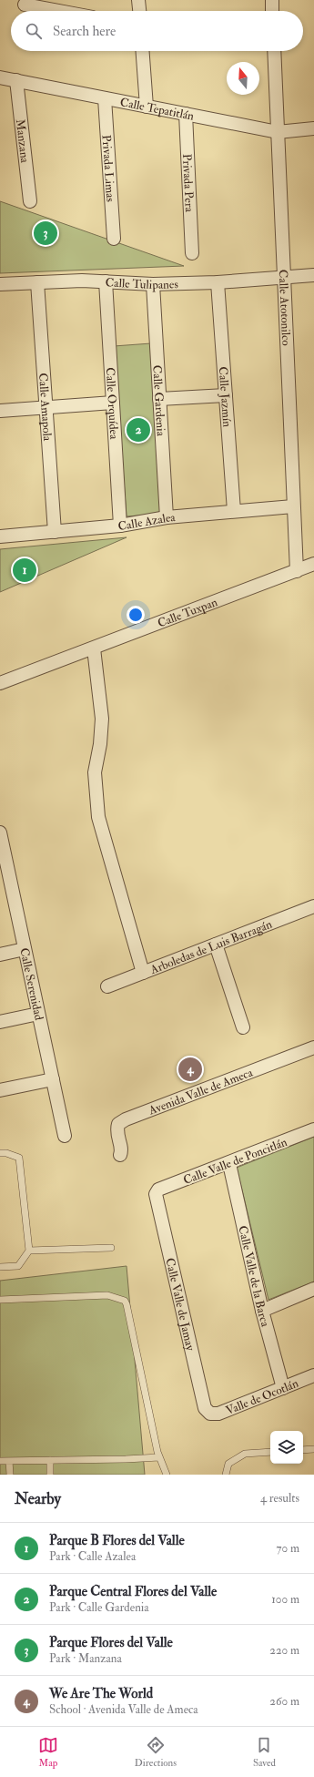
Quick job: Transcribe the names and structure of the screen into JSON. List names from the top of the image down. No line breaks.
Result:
{"streets":{"street":["Calle Tepatitlán","Manzana","Privada Limas","Privada Pera","Calle Tulipanes","Calle Atotonilco","Calle Jazmín","Calle Gardenia","Calle Orquídea","Calle Amapola","Calle Azalea","Calle Tuxpan","Arboledas de Luis Barragán","Calle Serenidad","Avenida Valle de Ameca","Calle Valle de Poncitlán","Calle Valle de la Barca","Calle Valle de Jamay","Valle de Ocotlán"]},"crossings":[["Calle Tepatitlán","Manzana"],["Calle Tepatitlán","Privada Limas"],["Calle Tepatitlán","Privada Pera"],["Calle Tepatitlán","Calle Atotonilco"],["Calle Tulipanes","Calle Atotonilco"],["Calle Tulipanes","Calle Jazmín"],["Calle Tulipanes","Calle Gardenia"],["Calle Tulipanes","Calle Orquídea"],["Calle Tulipanes","Calle Amapola"],["Calle Atotonilco","Calle Azalea"],["Calle Atotonilco","Calle Tuxpan"],["Calle Jazmín","Calle Azalea"],["Calle Gardenia","Calle Azalea"],["Calle Orquídea","Calle Azalea"],["Calle Amapola","Calle Azalea"],["Calle Valle de Poncitlán","Calle Valle de la Barca"],["Calle Valle de Poncitlán","Calle Valle de Jamay"],["Calle Valle de la Barca","Valle de Ocotlán"],["Calle Valle de Jamay","Valle de Ocotlán"]],"north":"top","page":{"search":"Search here","pins":["3","2","1","4"],"heading":["Nearby","4 results"],"list":[{"mark":"1","name":"Parque B Flores del Valle","note":"Park · Calle Azalea","value":"70 m"},{"mark":"2","name":"Parque Central Flores del Valle","note":"Park · Calle Gardenia","value":"100 m"},{"mark":"3","name":"Parque Flores del Valle","note":"Park · Manzana","value":"220 m"},{"mark":"4","name":"We Are The World","note":"School · Avenida Valle de Ameca","value":"260 m"}],"nav":["Map","Directions","Saved"]}}
